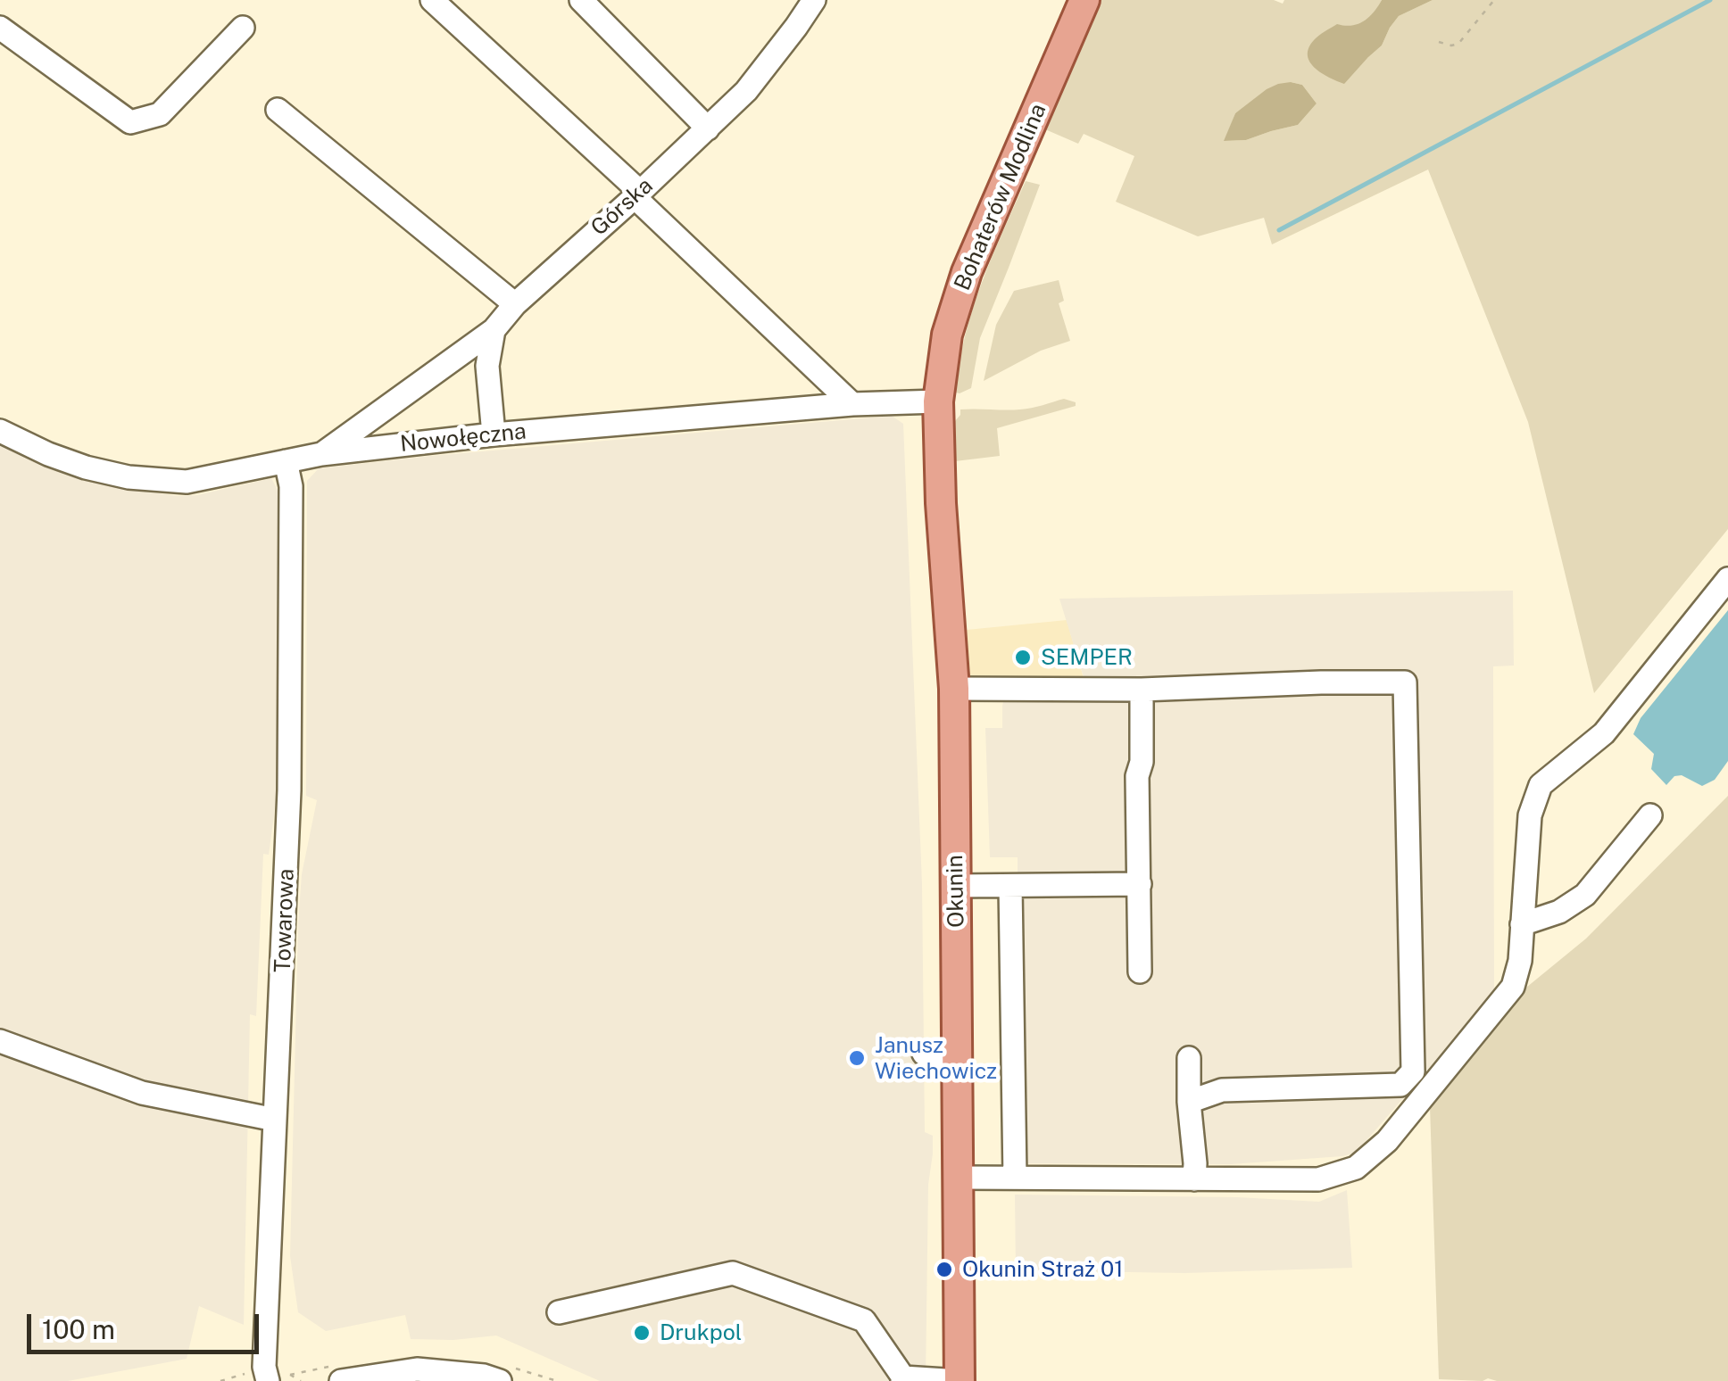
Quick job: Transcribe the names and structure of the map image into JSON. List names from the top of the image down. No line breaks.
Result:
{"streets":{"main road":["Bohaterów Modlina","Okunin"],"street":["Górska","Nowołęczna","Towarowa"]},"crossings":[["Bohaterów Modlina","Nowołęczna"],["Bohaterów Modlina","Okunin"],["Górska","Nowołęczna"],["Nowołęczna","Okunin"],["Nowołęczna","Towarowa"]],"places":["SEMPER","Janusz Wiechowicz","Okunin Straż 01","Drukpol"],"scale_bar":"100 m"}
